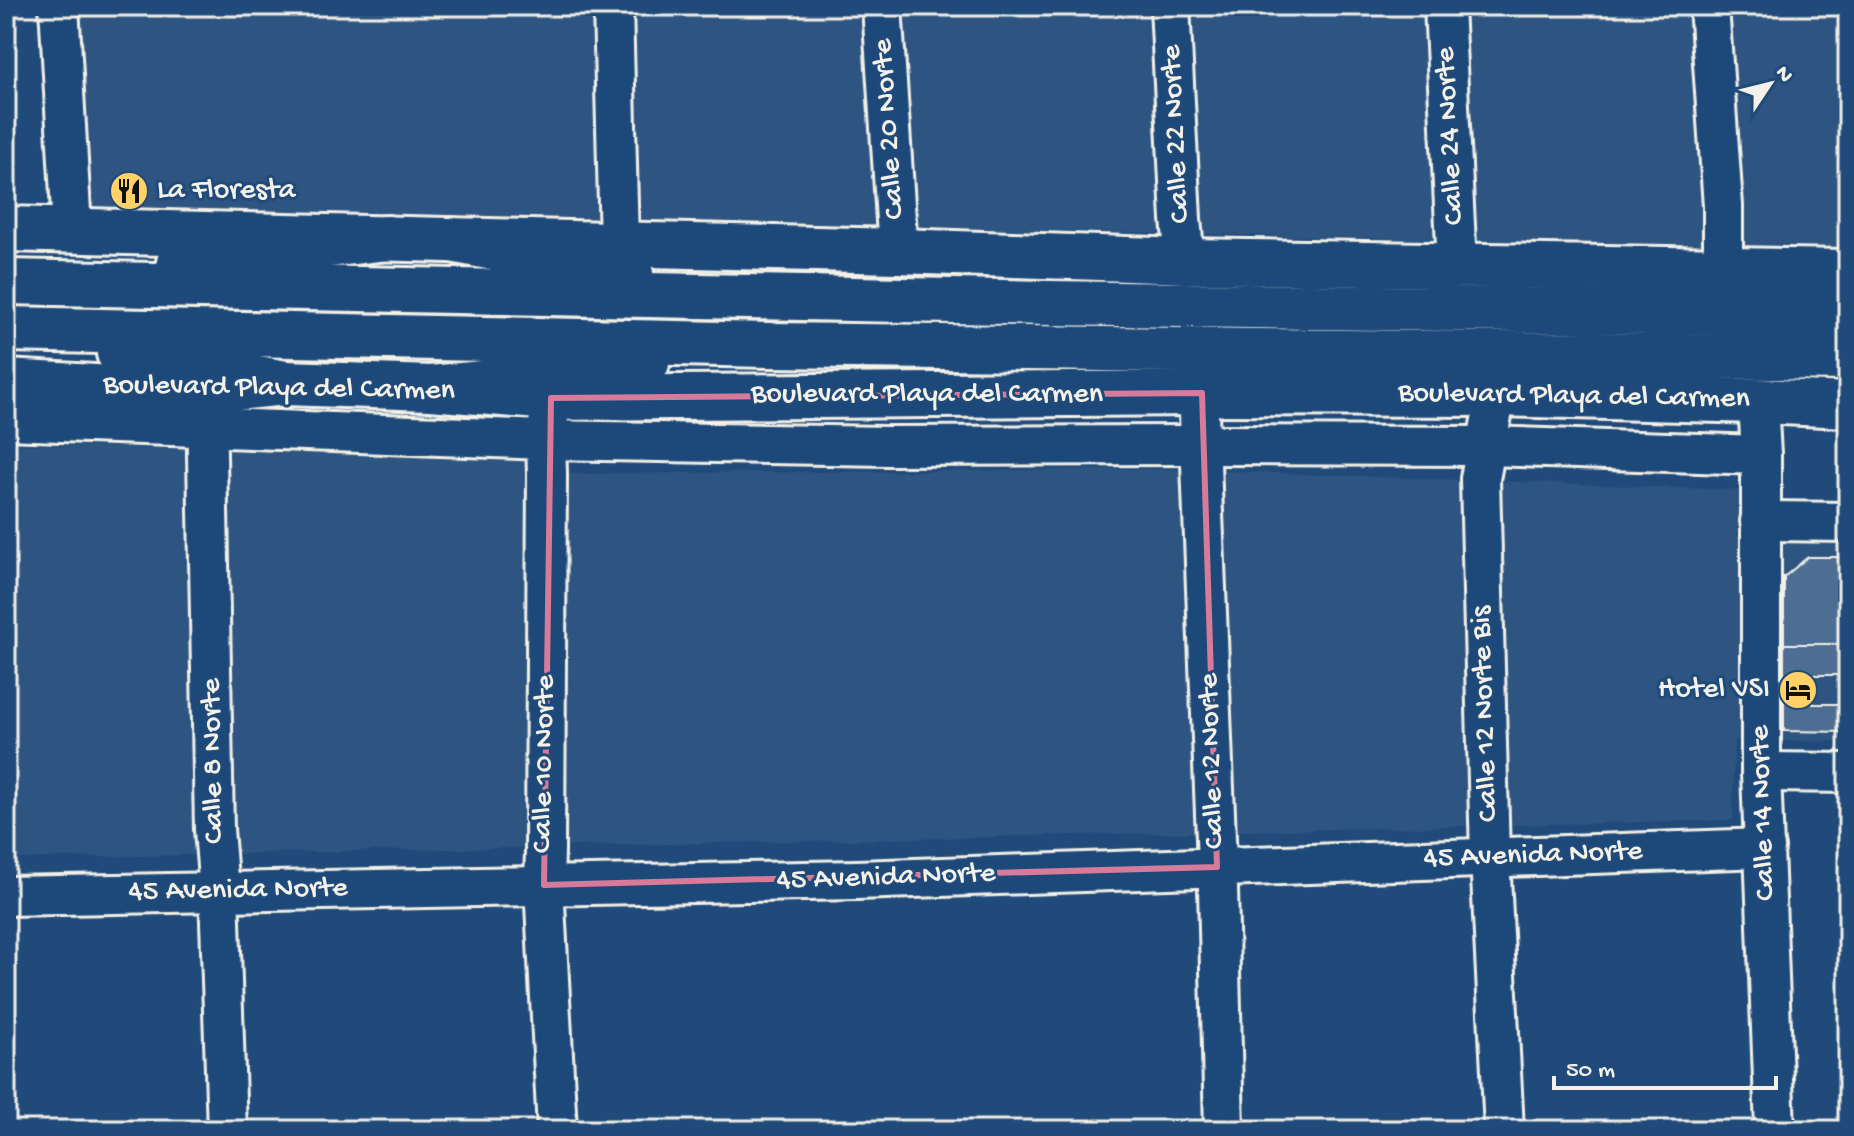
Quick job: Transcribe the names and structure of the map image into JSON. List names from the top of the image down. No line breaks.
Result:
{"streets":{"main road":["Boulevard Playa del Carmen"],"street":["Calle 20 Norte","Calle 22 Norte","Calle 24 Norte","Calle 12 Norte Bis","Calle 8 Norte","Calle 12 Norte","Calle 10 Norte","Calle 14 Norte","45 Avenida Norte"]},"crossings":[["Boulevard Playa del Carmen","Calle 12 Norte Bis"],["Boulevard Playa del Carmen","Calle 8 Norte"],["Boulevard Playa del Carmen","Calle 12 Norte"],["Boulevard Playa del Carmen","Calle 10 Norte"],["Boulevard Playa del Carmen","Calle 14 Norte"],["Calle 12 Norte Bis","45 Avenida Norte"],["Calle 8 Norte","45 Avenida Norte"],["Calle 12 Norte","45 Avenida Norte"],["Calle 10 Norte","45 Avenida Norte"],["Calle 14 Norte","45 Avenida Norte"]],"places":{"restaurant":["La Floresta"],"hotel":["Hotel VSI"]},"scale_bar":"50 m","north":"top right"}
